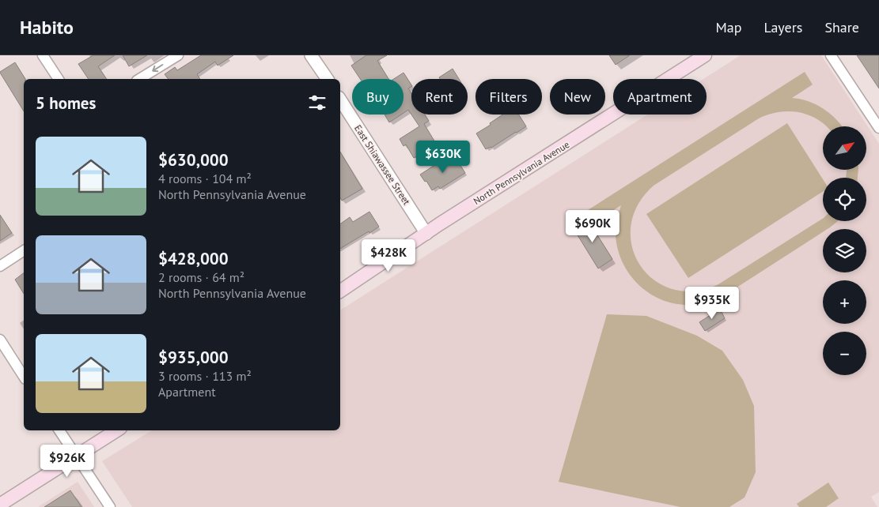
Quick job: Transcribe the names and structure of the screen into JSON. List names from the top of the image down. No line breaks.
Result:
{"streets":{"main road":["North Pennsylvania Avenue"],"street":["East Shiawassee Street"]},"crossings":[["East Shiawassee Street","North Pennsylvania Avenue"]],"north":"top right","page":{"header":"Habito","nav":["Map","Layers","Share"],"chip":["Buy","Rent","Filters","New","Apartment"],"heading":"5 homes","map_buttons":["+","−"],"list":[{"name":"$630,000","note":"4 rooms · 104 m² · North Pennsylvania Avenue"},{"name":"$428,000","note":"2 rooms · 64 m² · North Pennsylvania Avenue"},{"name":"$935,000","note":"3 rooms · 113 m² · Apartment"}],"price":["$630K","$690K","$428K","$935K","$926K"]}}
